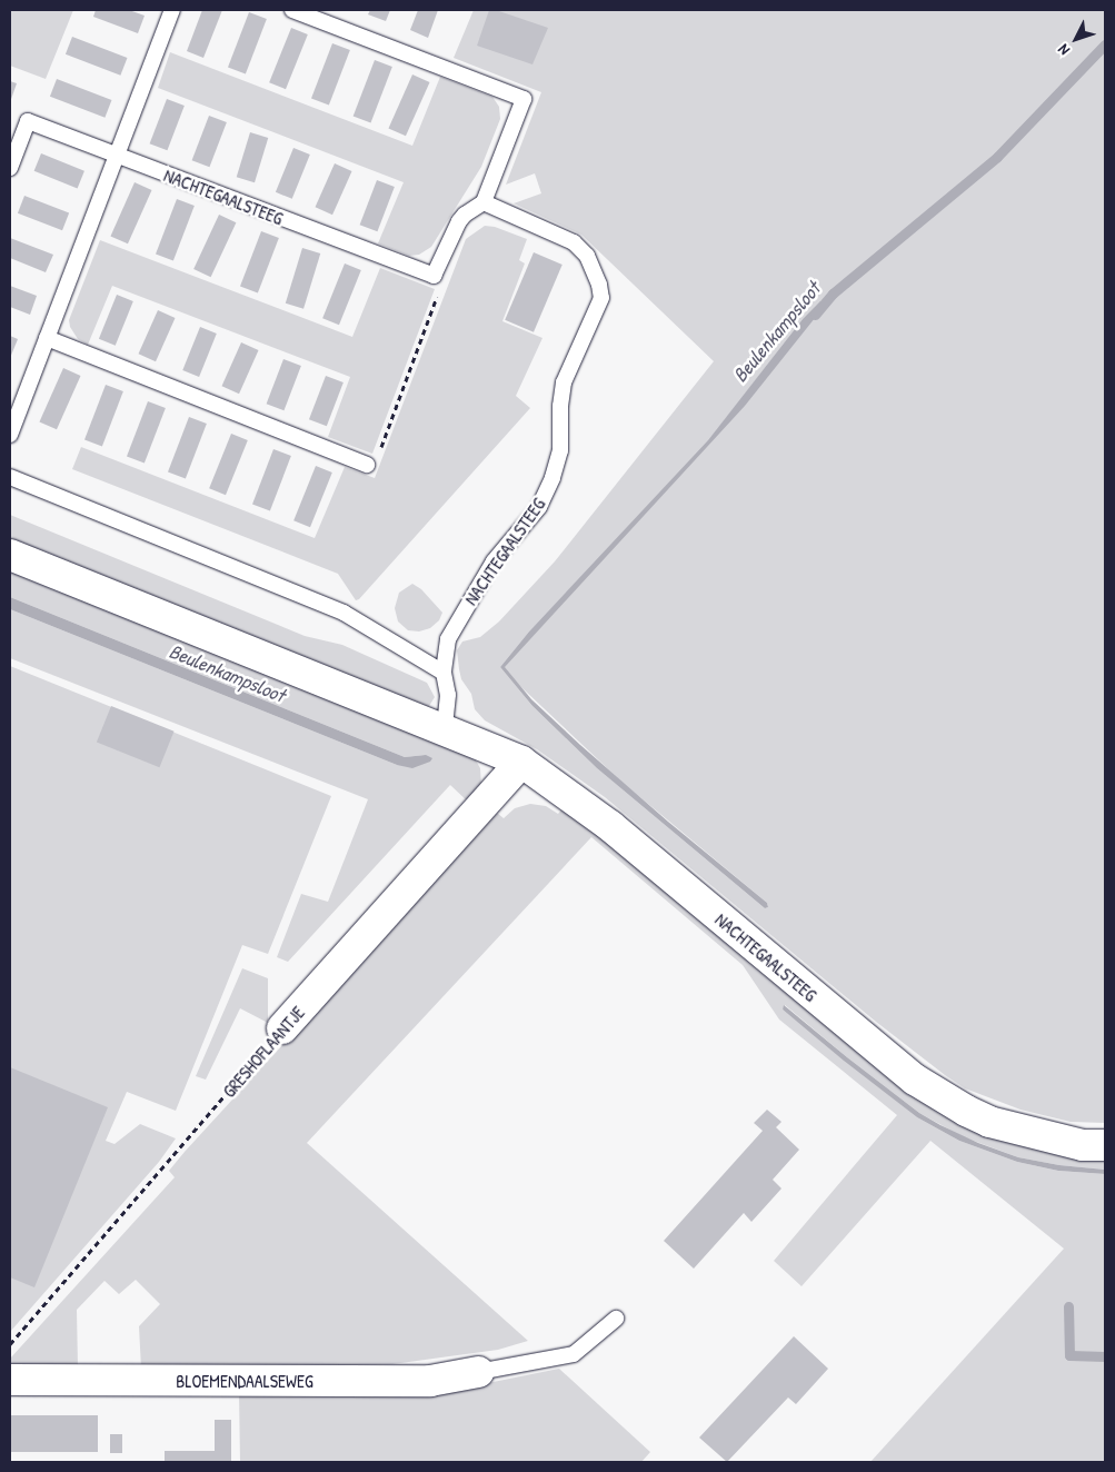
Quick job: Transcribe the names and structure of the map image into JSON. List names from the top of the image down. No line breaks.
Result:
{"streets":{"street":["NACHTEGAALSTEEG","GRESHOFLAANTJE","BLOEMENDAALSEWEG"]},"crossings":[["NACHTEGAALSTEEG","GRESHOFLAANTJE"]],"water":["Beulenkampsloot"],"north":"bottom left"}
